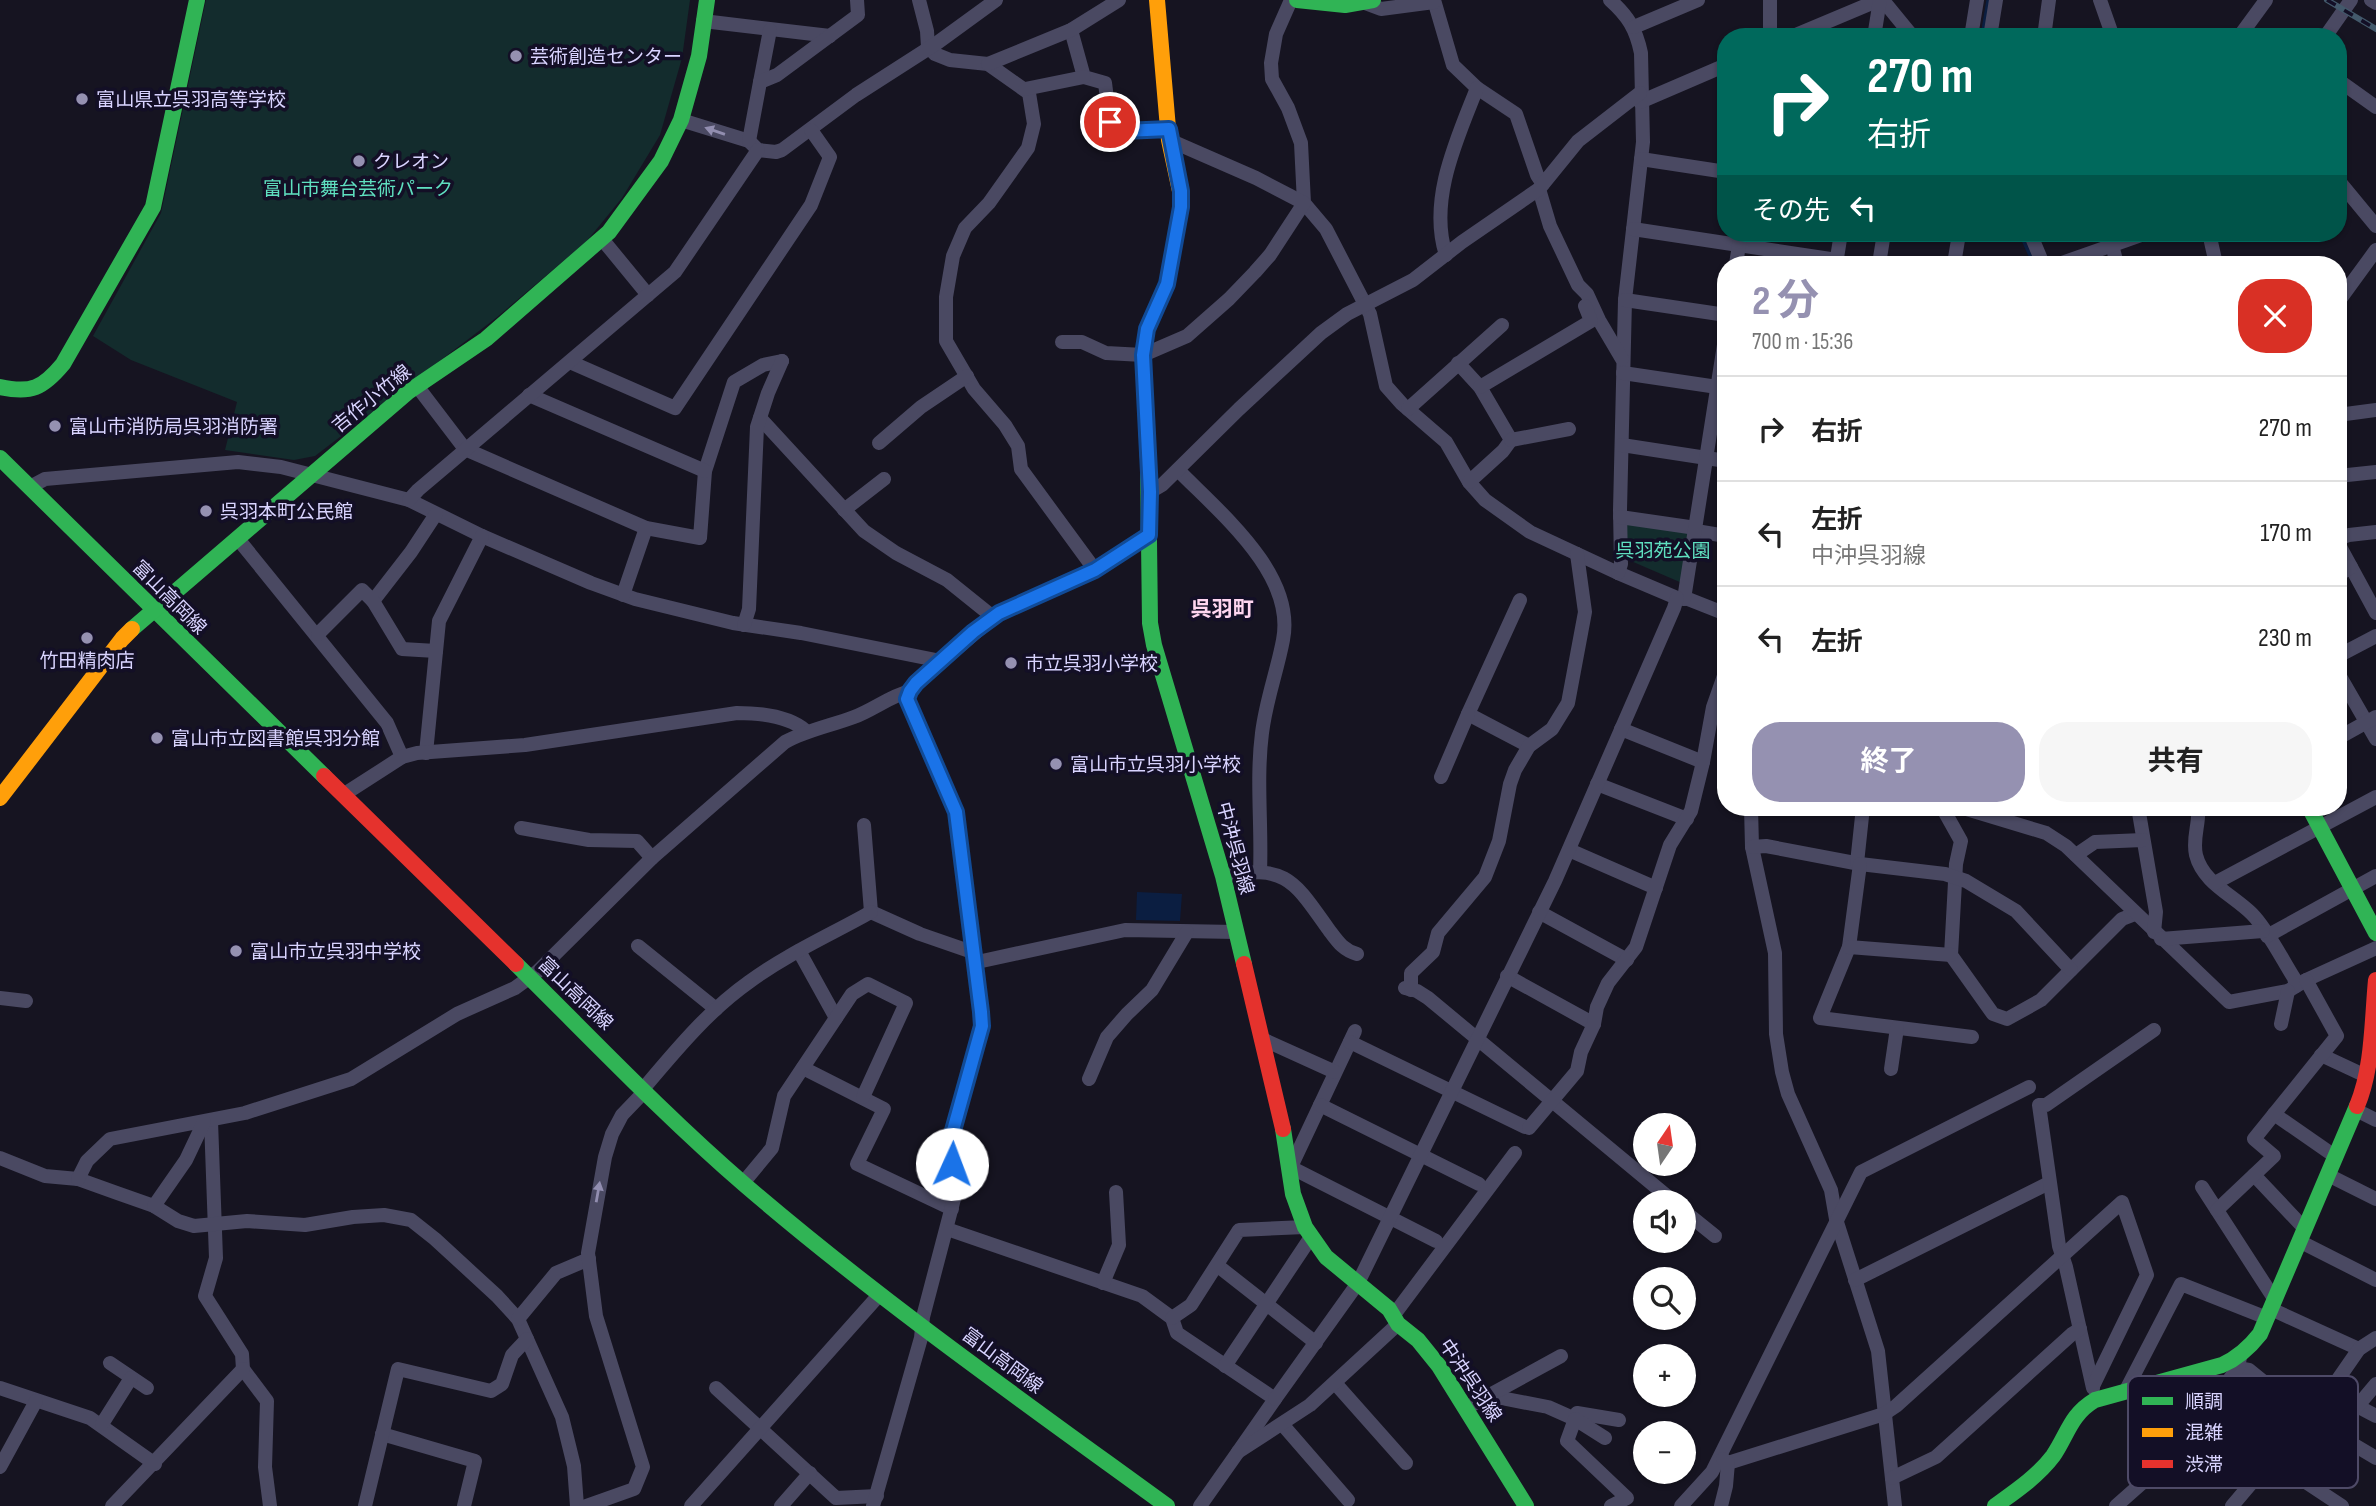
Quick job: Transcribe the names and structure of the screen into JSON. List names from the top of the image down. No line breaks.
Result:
{"streets":{"main road":["吉作小竹線","富山高岡線","中沖呉羽線"]},"crossings":[["吉作小竹線","富山高岡線"]],"districts":["呉羽町"],"parks":["富山市舞台芸術パーク","呉羽苑公園"],"places":["芸術創造センター","富山県立呉羽高等学校","クレオン","富山市消防局呉羽消防署","呉羽本町公民館","竹田精肉店","市立呉羽小学校","富山市立図書館呉羽分館","富山市立呉羽小学校","富山市立呉羽中学校"],"legend":["順調","混雑","渋滞"],"north":"top","page":{"turn":["270 m","右折"],"then":"その先","heading":["2 分","700 m · 15:36"],"list":[{"name":"右折","value":"270 m"},{"name":"左折","note":"中沖呉羽線","value":"170 m"},{"name":"左折","value":"230 m"}],"buttons":["終了","共有"],"map_buttons":["+","−"]}}
